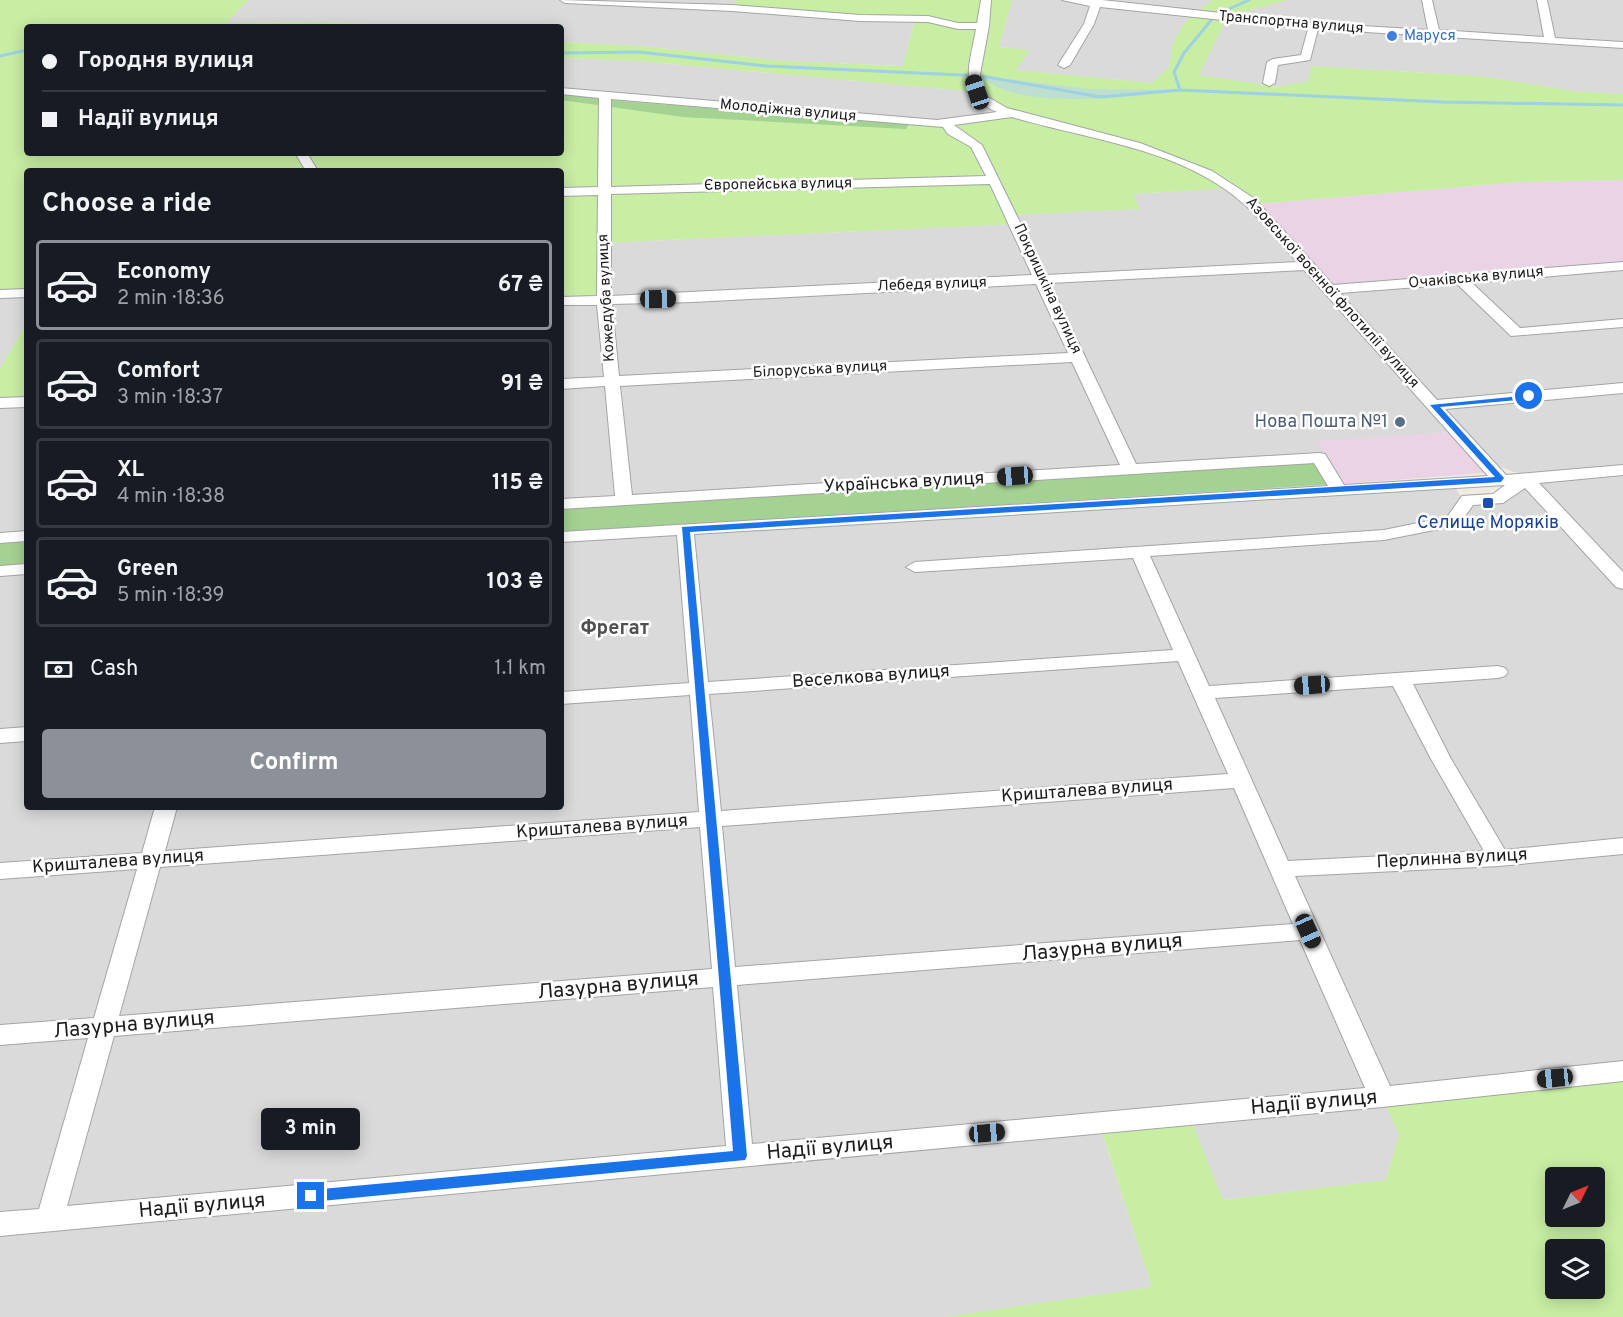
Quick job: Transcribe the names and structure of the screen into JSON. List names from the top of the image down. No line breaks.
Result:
{"streets":{"street":["Транспортна вулиця","Молодіжна вулиця","Європейська вулиця","Очаківська вулиця","Лебедя вулиця","Покришкіна вулиця","Азовської воєнної флотилії вулиця","Кожедуба вулиця","Білоруська вулиця","Українська вулиця","Веселкова вулиця","Кришталева вулиця","Перлинна вулиця","Лазурна вулиця","Надії вулиця"]},"crossings":[["Молодіжна вулиця","Покришкіна вулиця"],["Молодіжна вулиця","Азовської воєнної флотилії вулиця"],["Молодіжна вулиця","Кожедуба вулиця"],["Європейська вулиця","Покришкіна вулиця"],["Європейська вулиця","Кожедуба вулиця"],["Очаківська вулиця","Азовської воєнної флотилії вулиця"],["Лебедя вулиця","Покришкіна вулиця"],["Лебедя вулиця","Азовської воєнної флотилії вулиця"],["Лебедя вулиця","Кожедуба вулиця"],["Покришкіна вулиця","Білоруська вулиця"],["Покришкіна вулиця","Українська вулиця"],["Кожедуба вулиця","Білоруська вулиця"],["Кожедуба вулиця","Українська вулиця"]],"districts":["Фрегат"],"places":{"other":["Маруся","Нова Пошта №1"],"transit":["Селище Моряків"]},"north":"top right","page":{"banner":["Городня вулиця","Надії вулиця"],"heading":"Choose a ride","list":[{"name":"Economy","note":"2 min · 18:36","value":"67 ₴"},{"name":"Comfort","note":"3 min · 18:37","value":"91 ₴"},{"name":"XL","note":"4 min · 18:38","value":"115 ₴"},{"name":"Green","note":"5 min · 18:39","value":"103 ₴"}],"pay":["Cash","1.1 km"],"buttons":"Confirm","bubble":"3 min"}}
